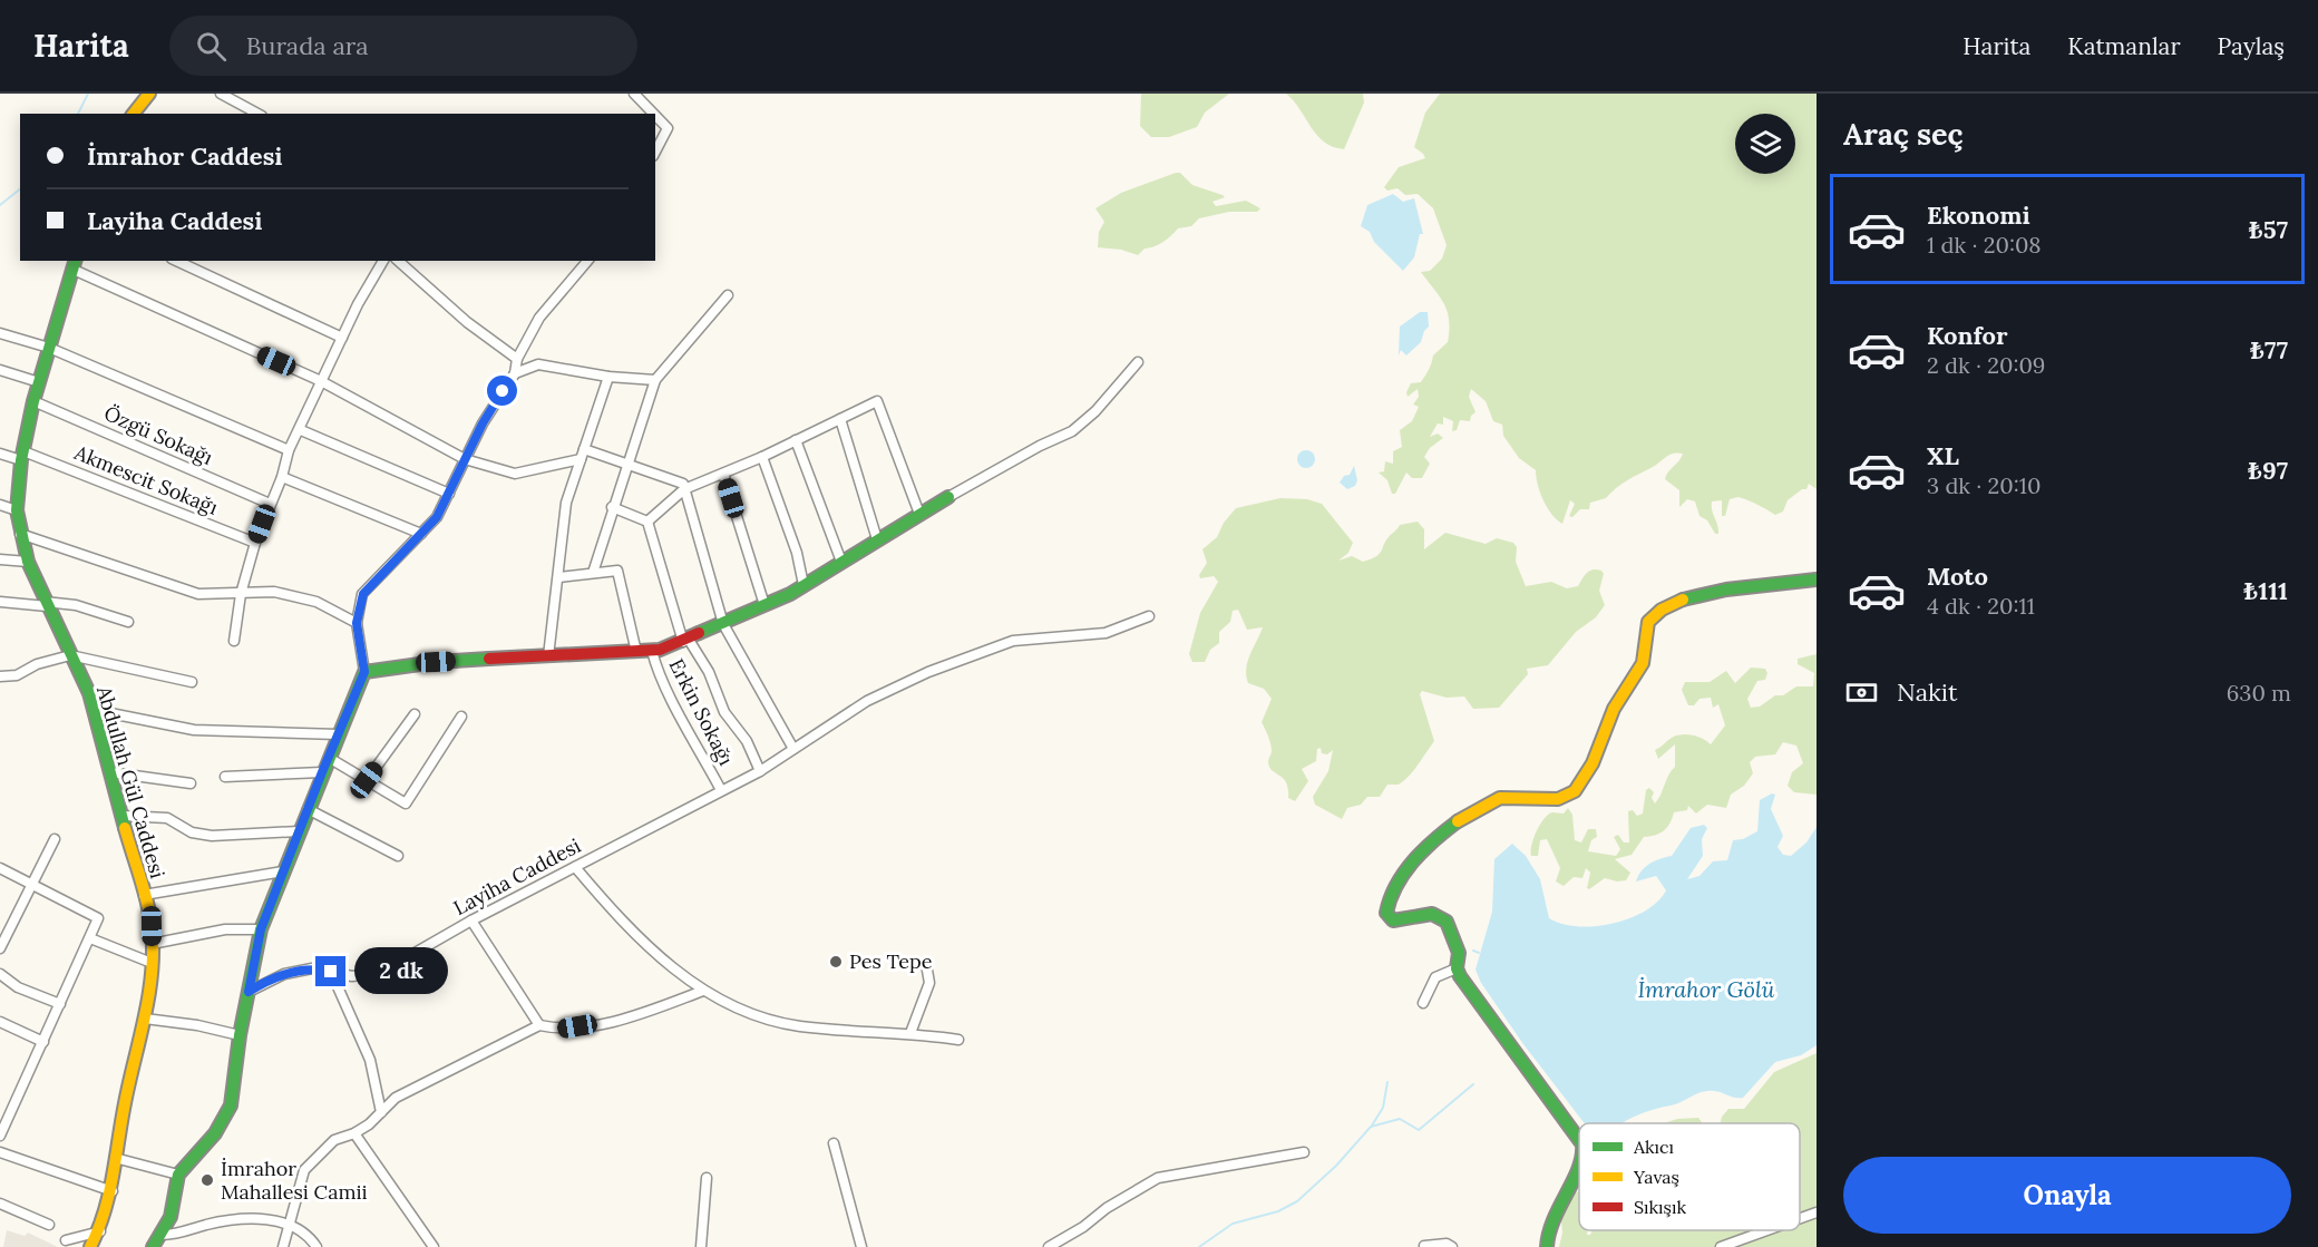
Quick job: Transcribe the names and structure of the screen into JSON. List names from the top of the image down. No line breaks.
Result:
{"streets":{"street":["Özgü Sokağı","Akmescit Sokağı","Erkin Sokağı","Abdullah Gül Caddesi","Layiha Caddesi"]},"crossings":[["Özgü Sokağı","Abdullah Gül Caddesi"],["Akmescit Sokağı","Abdullah Gül Caddesi"],["Erkin Sokağı","Layiha Caddesi"]],"water":["İmrahor Gölü"],"places":["Pes Tepe","İmrahor Mahallesi Camii"],"legend":["Akıcı","Yavaş","Sıkışık"],"page":{"header":"Harita","search":"Burada ara","nav":["Harita","Katmanlar","Paylaş"],"heading":"Araç seç","banner":["İmrahor Caddesi","Layiha Caddesi"],"list":[{"name":"Ekonomi","note":"1 dk · 20:08","value":"₺57"},{"name":"Konfor","note":"2 dk · 20:09","value":"₺77"},{"name":"XL","note":"3 dk · 20:10","value":"₺97"},{"name":"Moto","note":"4 dk · 20:11","value":"₺111"}],"pay":["Nakit","630 m"],"bubble":"2 dk","buttons":"Onayla"}}
